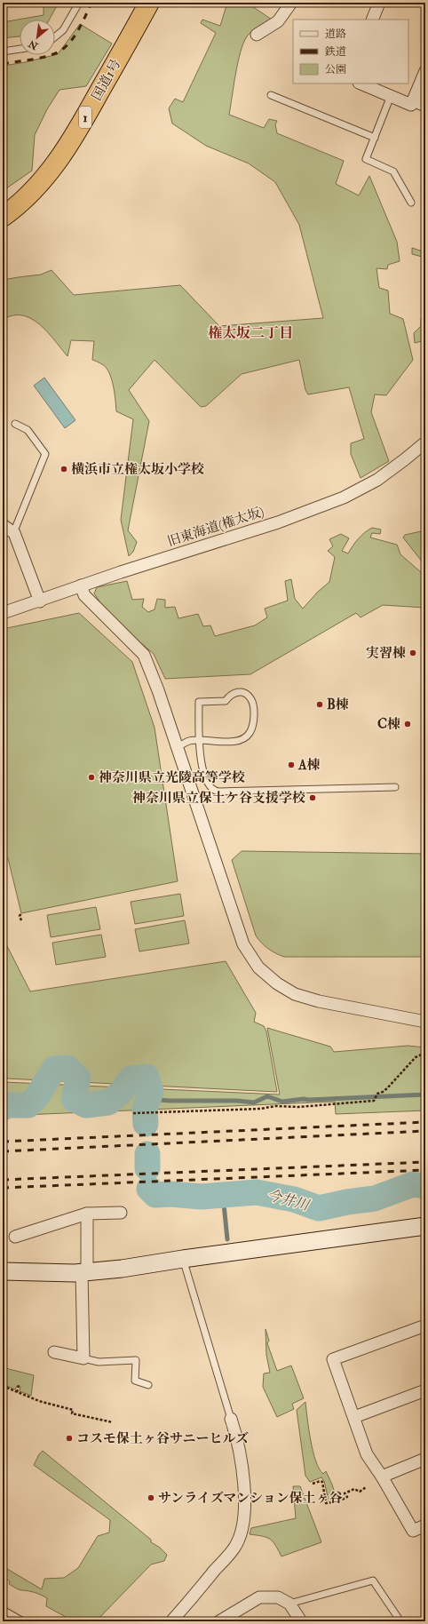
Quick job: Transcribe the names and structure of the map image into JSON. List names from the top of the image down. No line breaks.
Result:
{"streets":{"highway":["国道1号","1"],"street":["旧東海道(権太坂)"]},"districts":["権太坂二丁目"],"water":["今井川"],"places":["横浜市立権太坂小学校","実習棟","B棟","C棟","A棟","神奈川県立光陵高等学校","神奈川県立保土ケ谷支援学校","コスモ保土ヶ谷サニーヒルズ","サンライズマンション保土ヶ谷"],"legend":["道路","鉄道","公園"],"north":"bottom left"}
